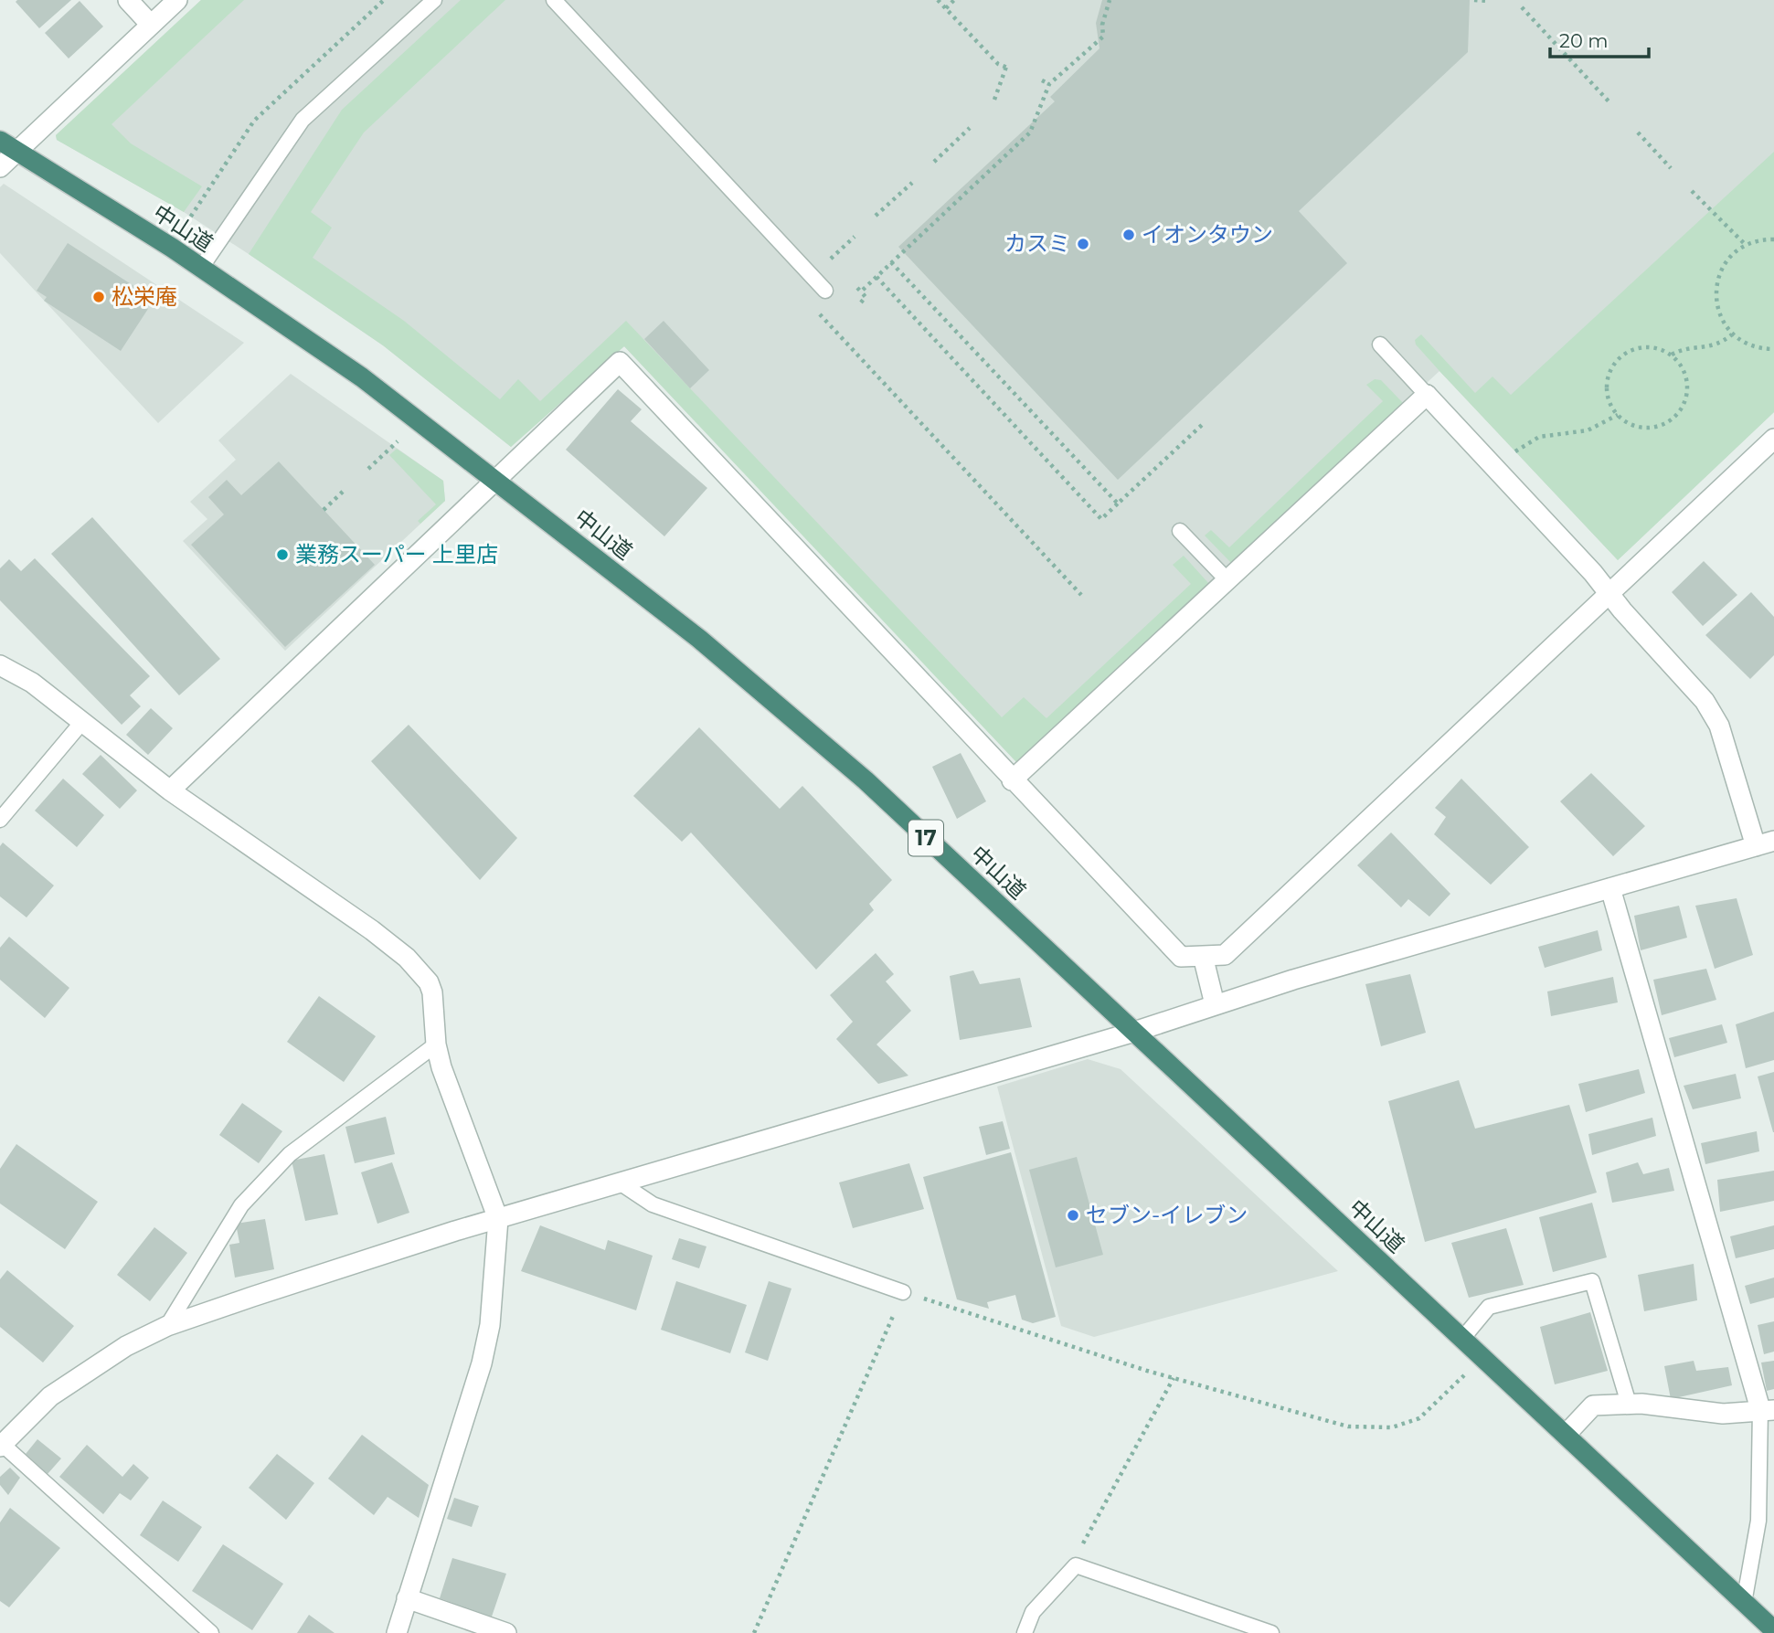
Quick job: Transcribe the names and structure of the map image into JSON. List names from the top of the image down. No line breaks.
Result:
{"streets":{"highway":["中山道","17"]},"places":["イオンタウン","カスミ","松栄庵","業務スーパー 上里店","セブン-イレブン"],"scale_bar":"20 m"}
